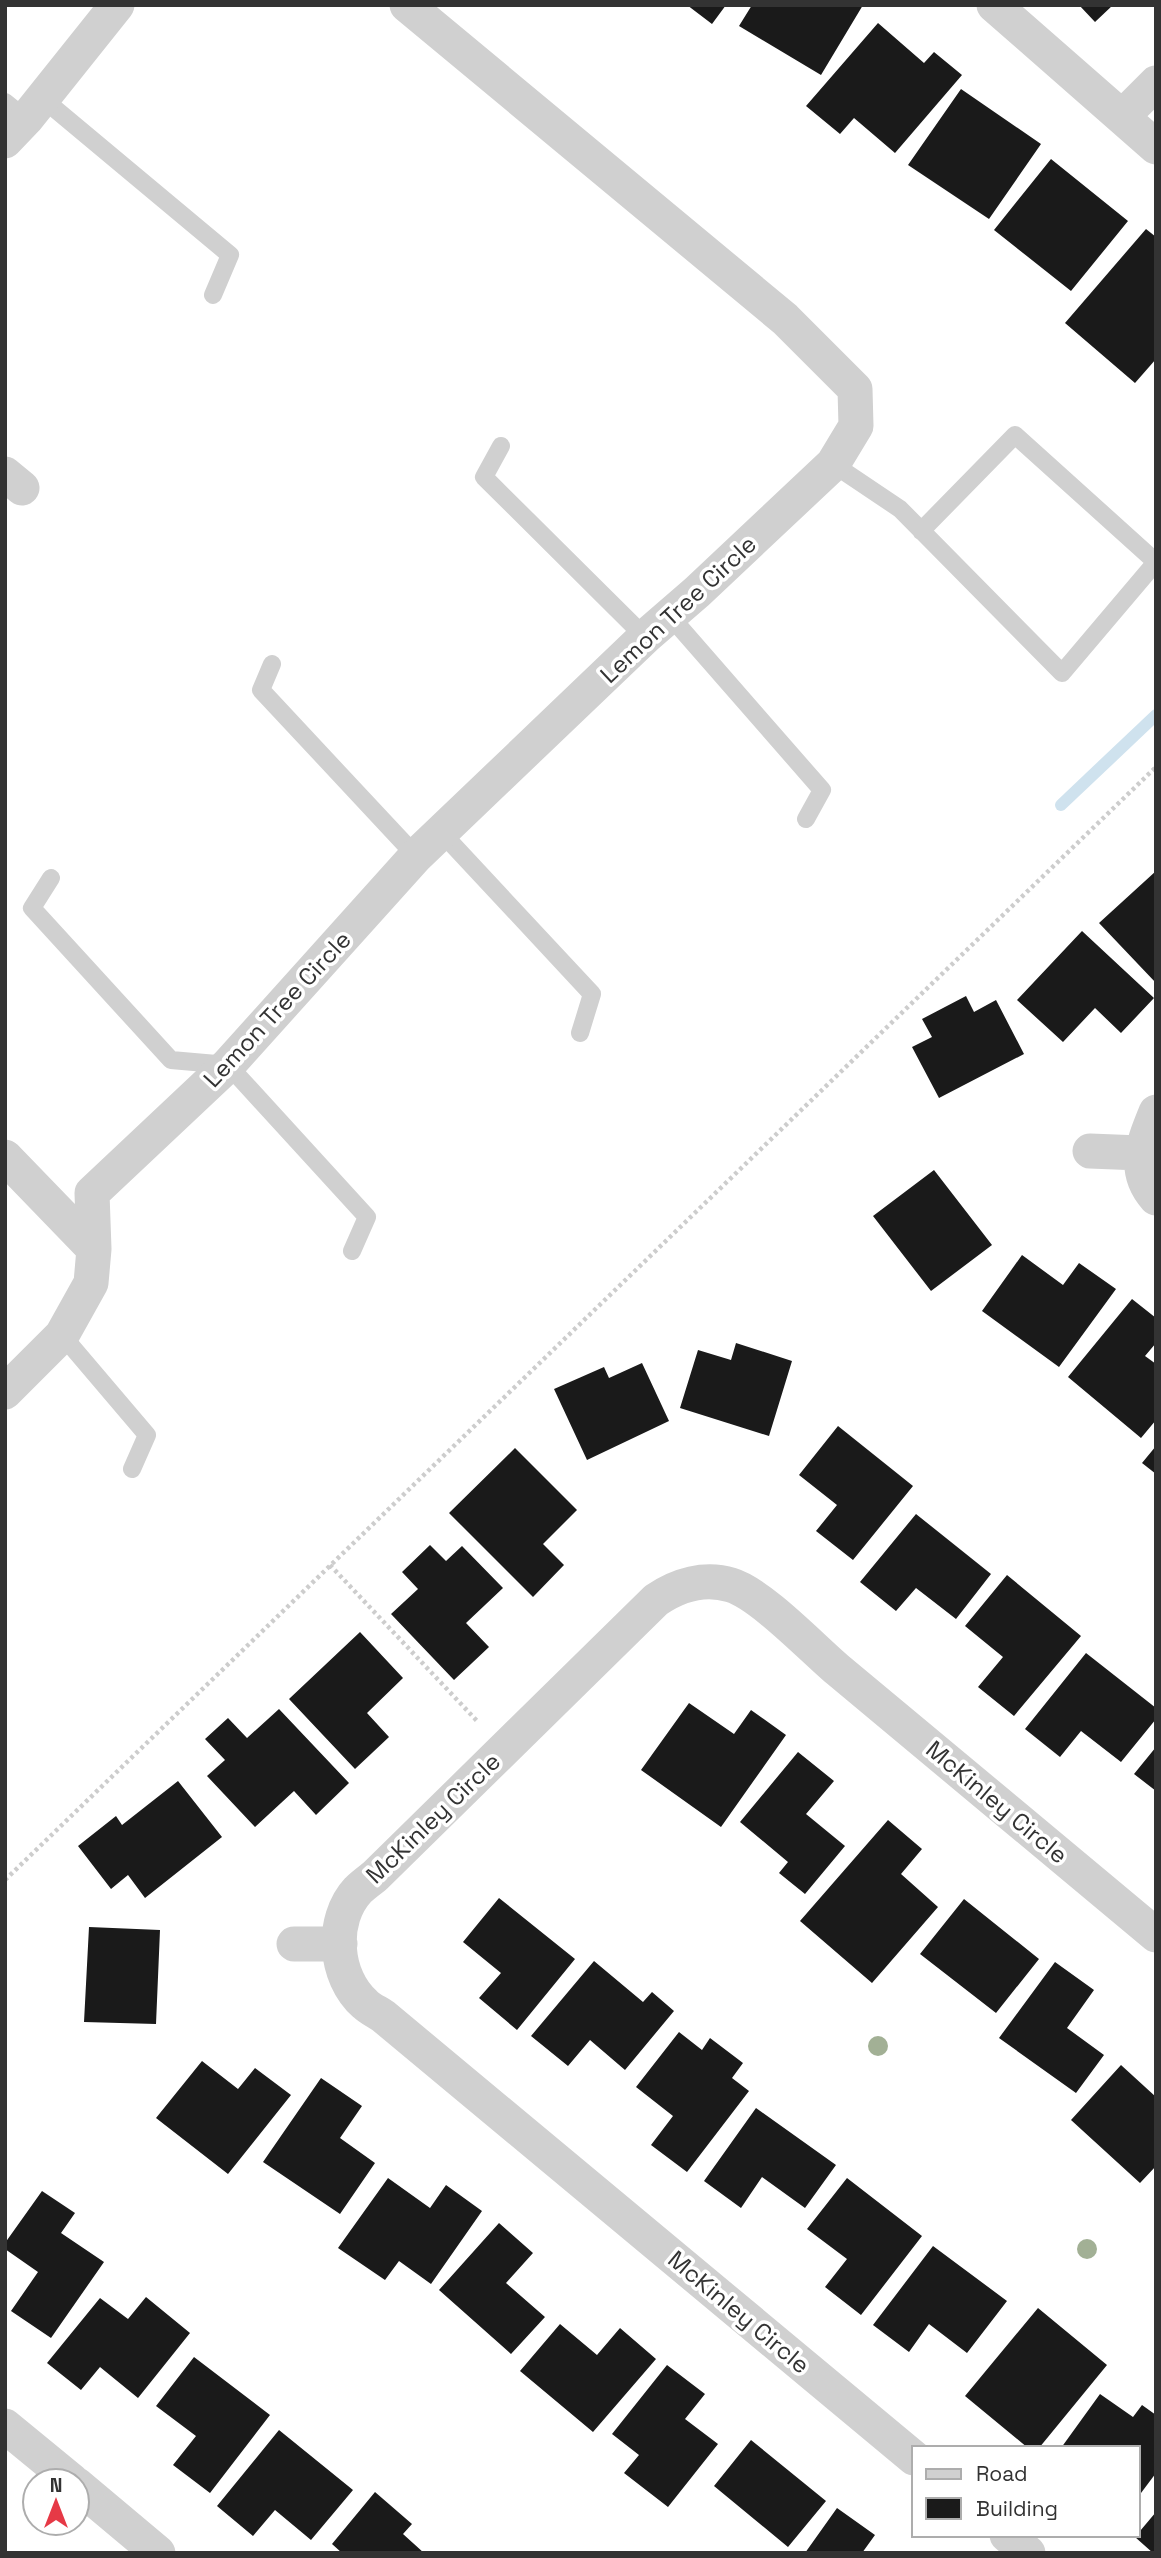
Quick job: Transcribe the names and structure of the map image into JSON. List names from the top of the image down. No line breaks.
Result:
{"streets":{"street":["Lemon Tree Circle","McKinley Circle"]},"legend":["Road","Building"],"north":"top"}
